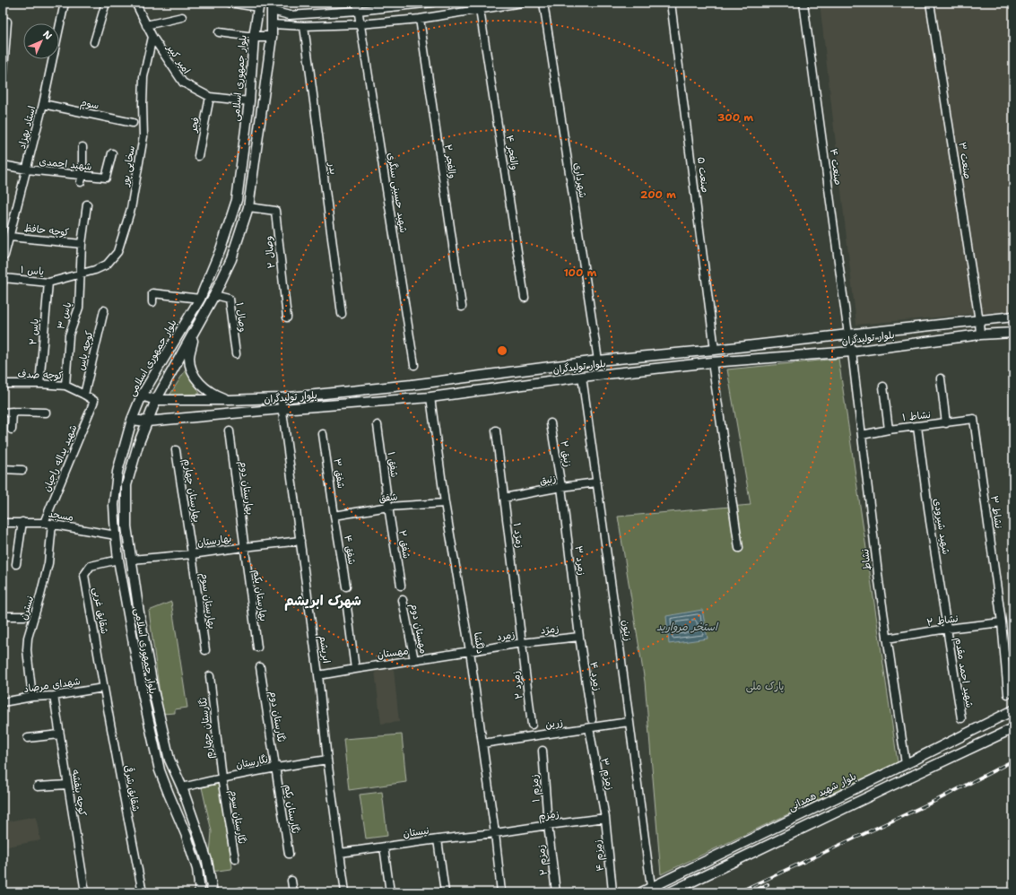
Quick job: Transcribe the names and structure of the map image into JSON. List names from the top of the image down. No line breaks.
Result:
{"streets":{"main road":["بلوار جمهوری اسلامی","بلوار تولیدگران","بلوار شهید همدانی"],"street":["امیر کبیر","سوم","فجر","استاد بهزاد","والفجر ۴","صنعت ۳","والفجر ۲","شهید احمدی","سخایی پور","صنعت ۴","پدر","صنعت ۵","شهرداری","شهید حسینی سنگری","کوچه حافظ","وصال ۲","یاس ۱","یاس ۳","وصال ۱","یاس ۲","کوچه یاس","کوچه صدف","نشاط ۱","زنبق ۲","شهید یداله راجیان","شفق ۱","شفق ۳","زنبق","بهارستان دوم","بهارستان چهارم","شفق","نشاط ۳","مسجد","شهید شیرودی","زمرّد ۱","بهارستان","شفق ۲","شفق ۴","نشاط","زمرد ۳","بهارستان یکم","بهارستان سوم","نسترن","شقایق غربی","نشاط ۲","مهستان دوم","زمرّد","زیتون","زمرد","دلگشا","ابریشم","مهستان","شهید احمد مقدم","زمرد ۴","شهدای مرصاد","زمرد ۲","نگارستان دوم","زرین","نگارستان چهارم","نگارستان","زمزم ۳","شقایق شرقی","زمزم ۱","کوچه بنفشه","نگارستان یکم","زمزم","نگارستان سوم","نیستان","زمزم ۴","زمزم ۲"]},"crossings":[["امیر کبیر","بلوار جمهوری اسلامی"],["امیر کبیر","فجر"],["امیر کبیر","سخایی پور"],["بلوار جمهوری اسلامی","وصال ۲"],["بلوار جمهوری اسلامی","وصال ۱"],["بلوار جمهوری اسلامی","بلوار تولیدگران"],["بلوار جمهوری اسلامی","مسجد"],["بلوار جمهوری اسلامی","بهارستان"],["بلوار جمهوری اسلامی","شقایق غربی"],["بلوار جمهوری اسلامی","نگارستان"],["سوم","استاد بهزاد"],["استاد بهزاد","شهید احمدی"],["استاد بهزاد","کوچه حافظ"],["صنعت ۳","بلوار تولیدگران"],["سخایی پور","یاس ۱"],["سخایی پور","یاس ۳"],["صنعت ۴","بلوار تولیدگران"],["صنعت ۴","نشاط"],["صنعت ۵","بلوار تولیدگران"],["شهرداری","بلوار تولیدگران"],["کوچه حافظ","یاس ۳"],["یاس ۱","یاس ۳"],["یاس ۱","یاس ۲"],["یاس ۳","کوچه صدف"],["یاس ۲","کوچه صدف"],["بلوار تولیدگران","نشاط"],["بلوار تولیدگران","زیتون"],["بلوار تولیدگران","دلگشا"],["بلوار تولیدگران","ابریشم"],["کوچه یاس","کوچه صدف"],["کوچه صدف","شهید یداله راجیان"],["نشاط ۱","نشاط ۳"],["نشاط ۱","شهید شیرودی"],["نشاط ۱","نشاط"],["زنبق ۲","زنبق"],["زنبق ۲","زمرد ۳"],["شهید یداله راجیان","مسجد"],["شفق ۱","شفق"],["شفق ۱","شفق ۲"],["شفق ۳","شفق"],["شفق ۳","شفق ۴"],["زنبق","زمرّد ۱"],["زنبق","زمرد ۳"],["زنبق","زیتون"],["بهارستان دوم","بهارستان"],["بهارستان دوم","بهارستان یکم"],["بهارستان چهارم","بهارستان"],["بهارستان چهارم","بهارستان سوم"],["شفق","شفق ۲"],["شفق","شفق ۴"],["شفق","دلگشا"],["نشاط ۳","نشاط ۲"],["مسجد","نسترن"],["شهید شیرودی","نشاط ۲"],["شهید شیرودی","شهید احمد مقدم"],["زمرّد ۱","زمرّد"],["زمرّد ۱","زمرد"],["زمرّد ۱","زمرد ۲"],["بهارستان","بهارستان یکم"],["بهارستان","بهارستان سوم"],["بهارستان","ابریشم"],["نشاط","نشاط ۲"],["نشاط","بلوار شهید همدانی"],["زمرد ۳","زمرّد"],["زمرد ۳","زمرد ۴"],["نسترن","شهدای مرصاد"],["شقایق غربی","شهدای مرصاد"],["شقایق غربی","شقایق شرقی"],["نشاط ۲","شهید احمد مقدم"],["مهستان دوم","مهستان"],["زمرّد","زمرد"],["زمرّد","زمرد ۴"],["زمرّد","زمرد ۲"],["زیتون","زرین"],["زیتون","بلوار شهید همدانی"],["زمرد","دلگشا"],["زمرد","مهستان"],["زمرد","زمرد ۲"],["دلگشا","مهستان"],["دلگشا","زرین"],["دلگشا","زمزم"],["دلگشا","نیستان"],["ابریشم","مهستان"],["ابریشم","نگارستان"],["ابریشم","نیستان"],["شهدای مرصاد","شقایق شرقی"],["شهدای مرصاد","کوچه بنفشه"],["نگارستان دوم","نگارستان"],["نگارستان دوم","نگارستان یکم"],["نگارستان چهارم","نگارستان"],["نگارستان چهارم","نگارستان سوم"],["نگارستان","نگارستان یکم"],["نگارستان","نگارستان سوم"],["زمزم ۳","زمزم"],["زمزم ۳","زمزم ۴"],["زمزم ۱","زمزم"],["زمزم ۱","زمزم ۲"],["زمزم","نیستان"],["زمزم","زمزم ۴"],["زمزم","زمزم ۲"]],"districts":["شهرک ابریشم"],"water":["استخر مروارید"],"parks":["پارک ملی"],"north":"top right","rings":["300 m","200 m","100 m"]}
